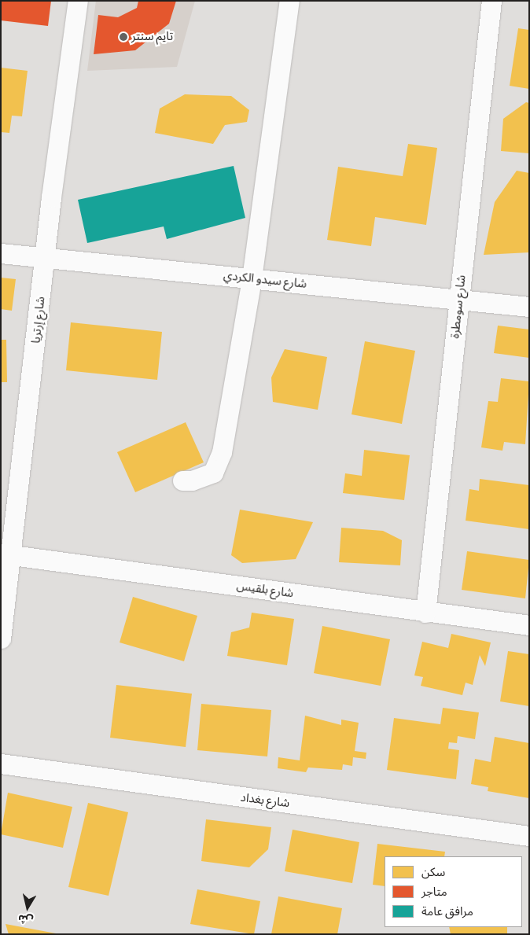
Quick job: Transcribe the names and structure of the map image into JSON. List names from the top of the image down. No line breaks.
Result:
{"streets":{"street":["شارع سيدو الكردي","شارع سومطرة","شارع إرتريا","شارع بلقيس","شارع بغداد"]},"crossings":[["شارع سيدو الكردي","شارع سومطرة"],["شارع سيدو الكردي","شارع إرتريا"],["شارع سومطرة","شارع بلقيس"],["شارع إرتريا","شارع بلقيس"]],"places":["تايم سنتر"],"legend":["سكن","متاجر","مرافق عامة"],"north":"bottom"}
